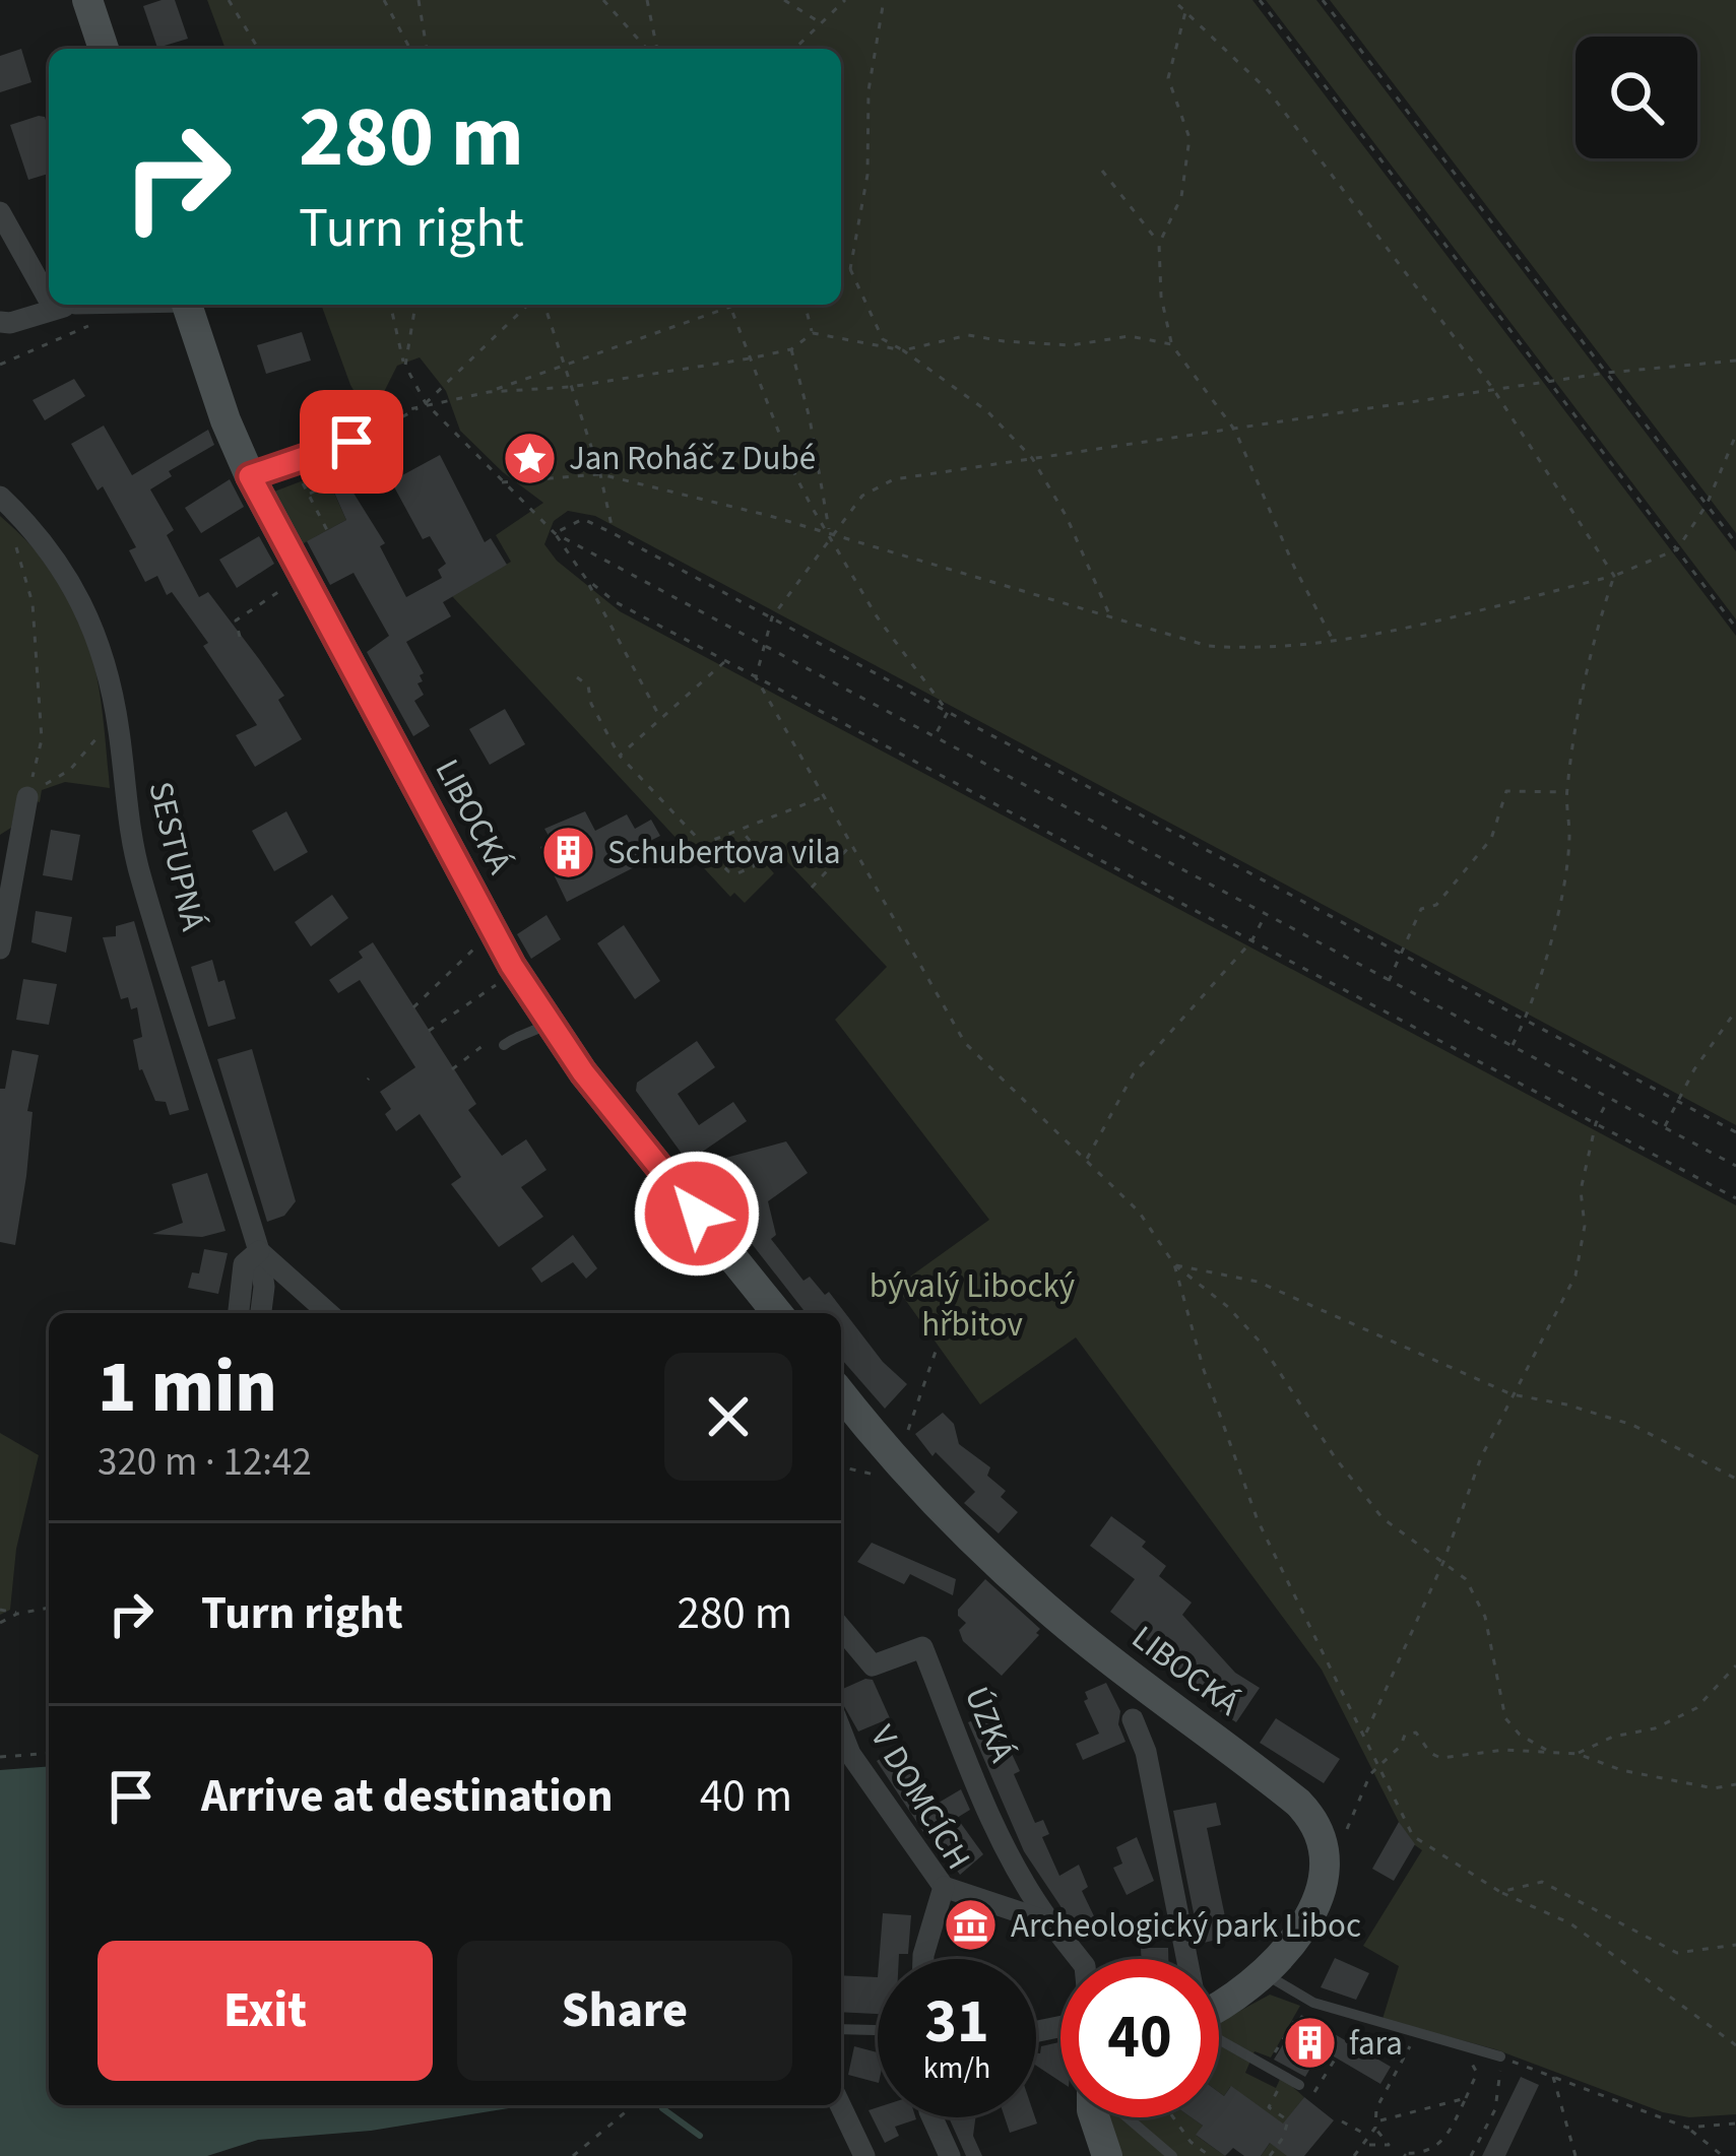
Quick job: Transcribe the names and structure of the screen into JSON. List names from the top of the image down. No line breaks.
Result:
{"streets":{"street":["LIBOCKÁ","SESTUPNÁ","ÚZKÁ","V DOMCÍCH"]},"parks":["bývalý Libocký hřbitov"],"places":{"place":["Jan Roháč z Dubé"],"building":["Schubertova vila","fara"],"museum":["Archeologický park Liboc"]},"page":{"turn":["280 m","Turn right"],"heading":["1 min","320 m · 12:42"],"list":[{"name":"Turn right","value":"280 m"},{"name":"Arrive at destination","value":"40 m"}],"buttons":["Exit","Share"],"speed":"31 km/h","limit":"40"}}
